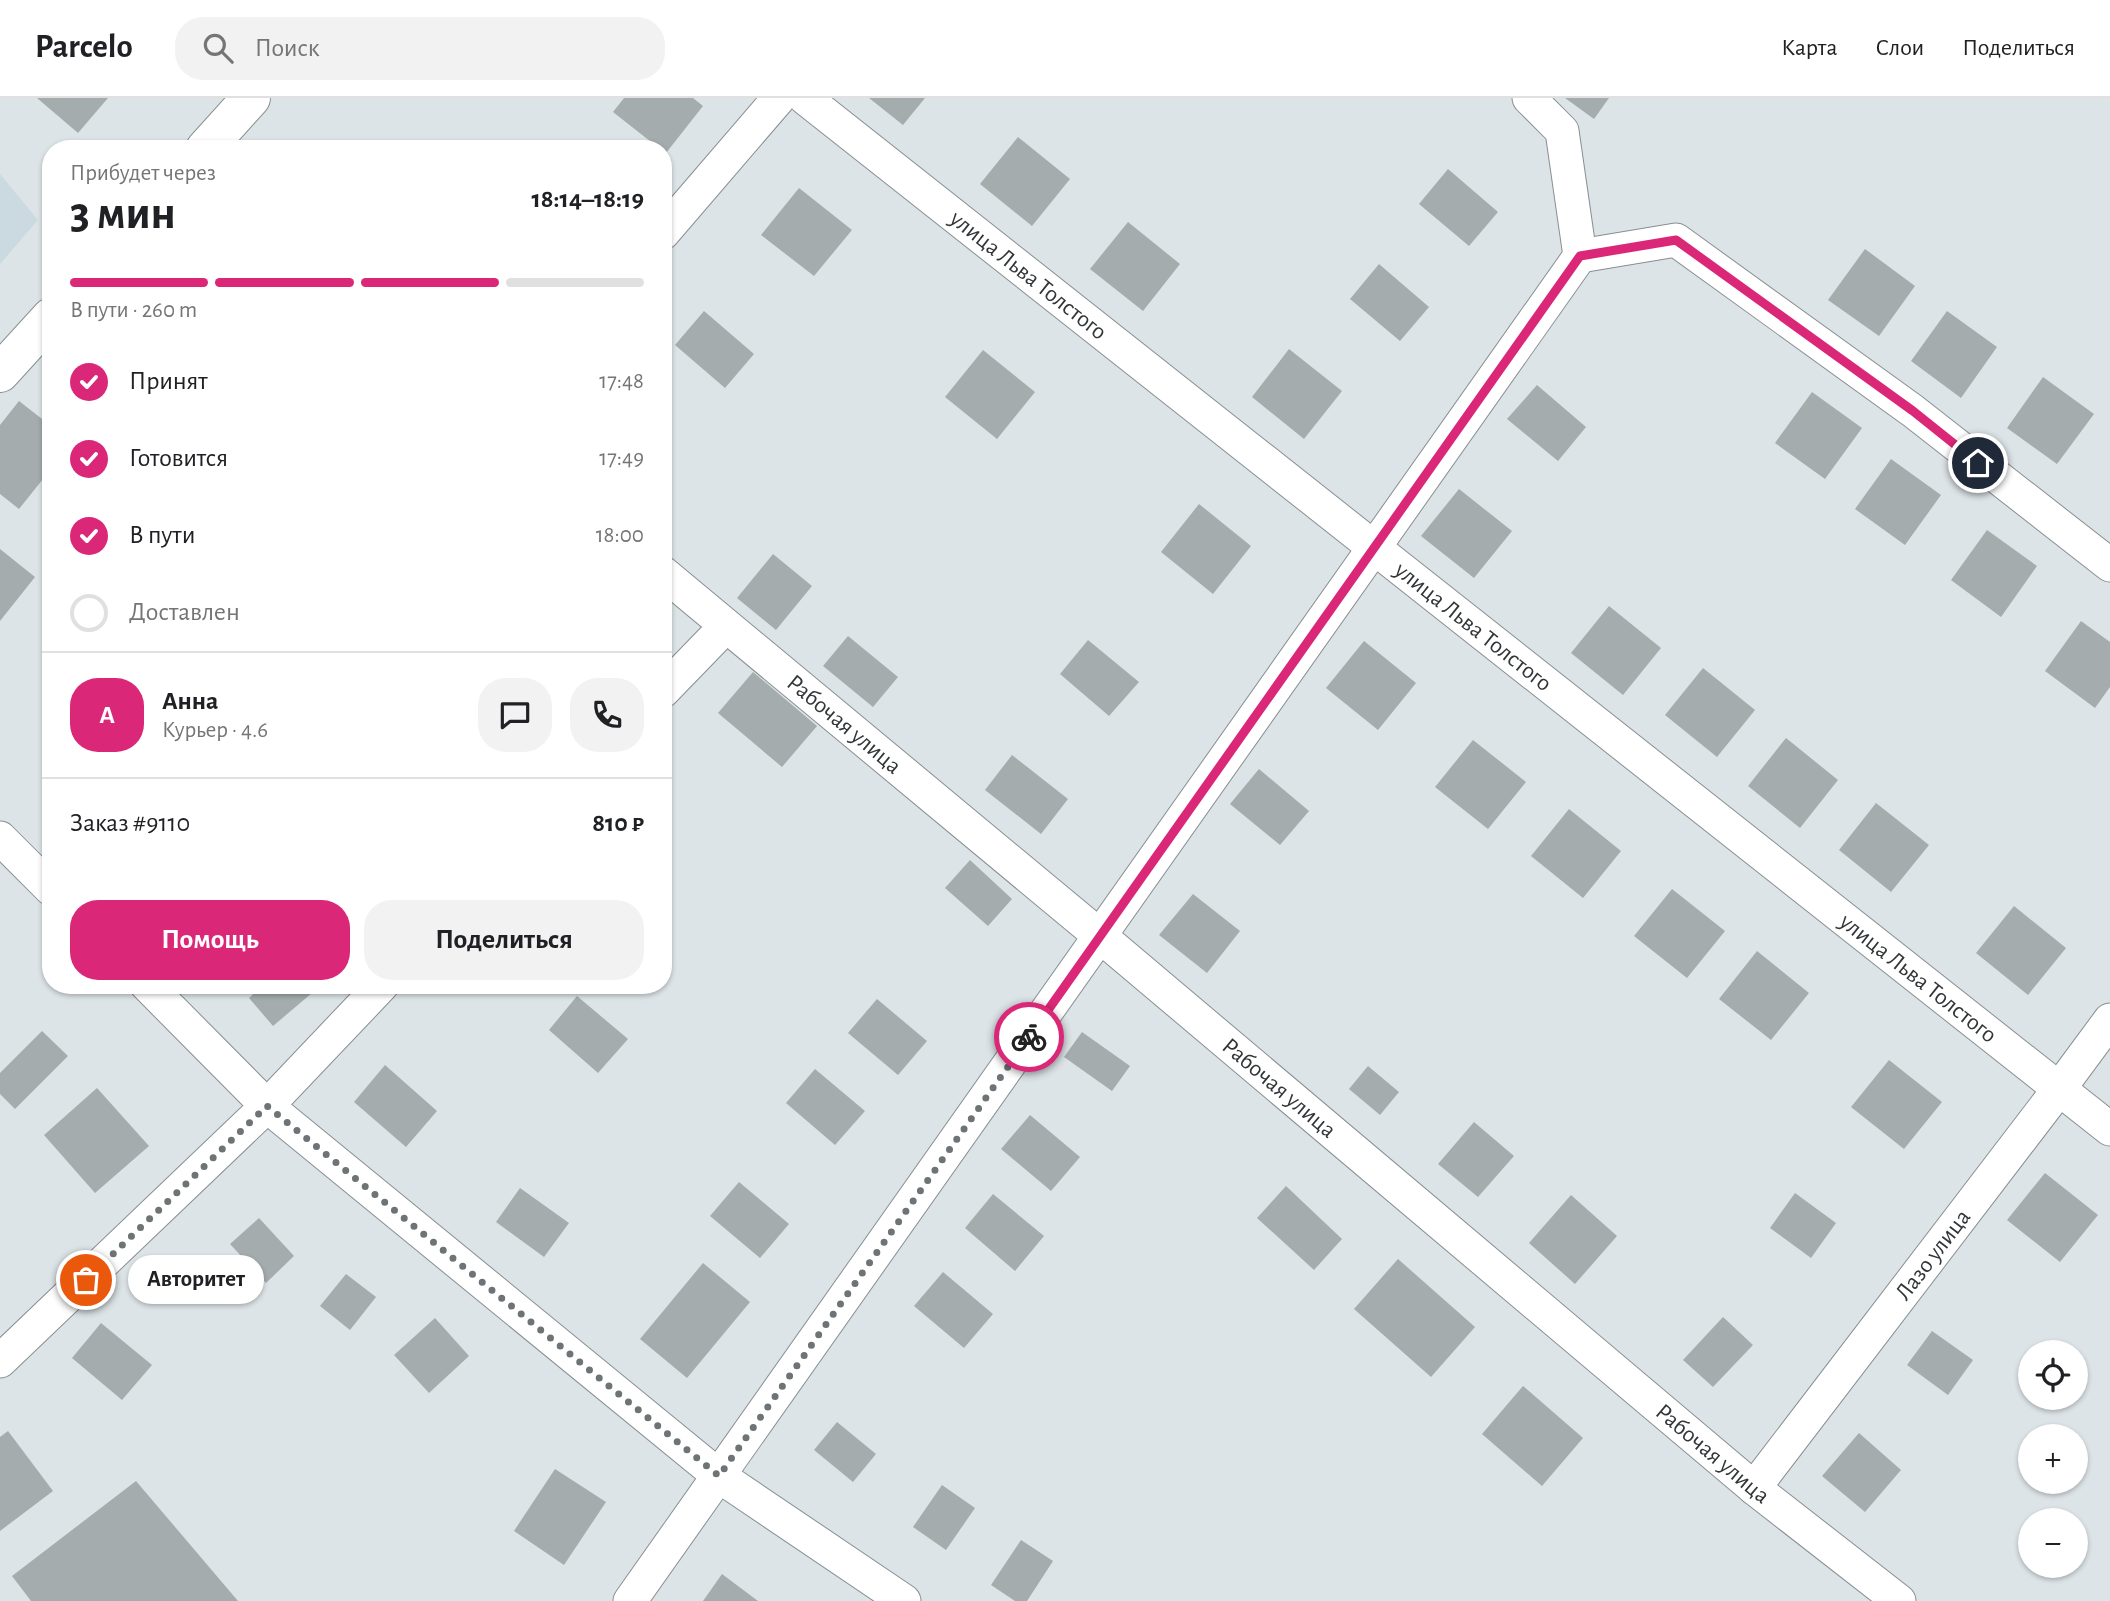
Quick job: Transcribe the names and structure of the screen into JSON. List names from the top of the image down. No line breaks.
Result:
{"streets":{"street":["улица Льва Толстого","Рабочая улица","Лазо улица"]},"crossings":[["улица Льва Толстого","Лазо улица"],["Рабочая улица","Лазо улица"]],"places":["Авторитет"],"page":{"header":"Parcelo","search":"Поиск","nav":["Карта","Слои","Поделиться"],"heading":["3 мин","Прибудет через","18:14–18:19"],"panel":["Анна","Курьер · 4.6","Заказ #9110","810 ₽"],"bar":"В пути · 260 m","list":[["Принят","17:48"],["Готовится","17:49"],["В пути","18:00"],"Доставлен"],"round":"А","buttons":["Помощь","Поделиться"],"bubble":"Авторитет","map_buttons":["+","−"]}}
